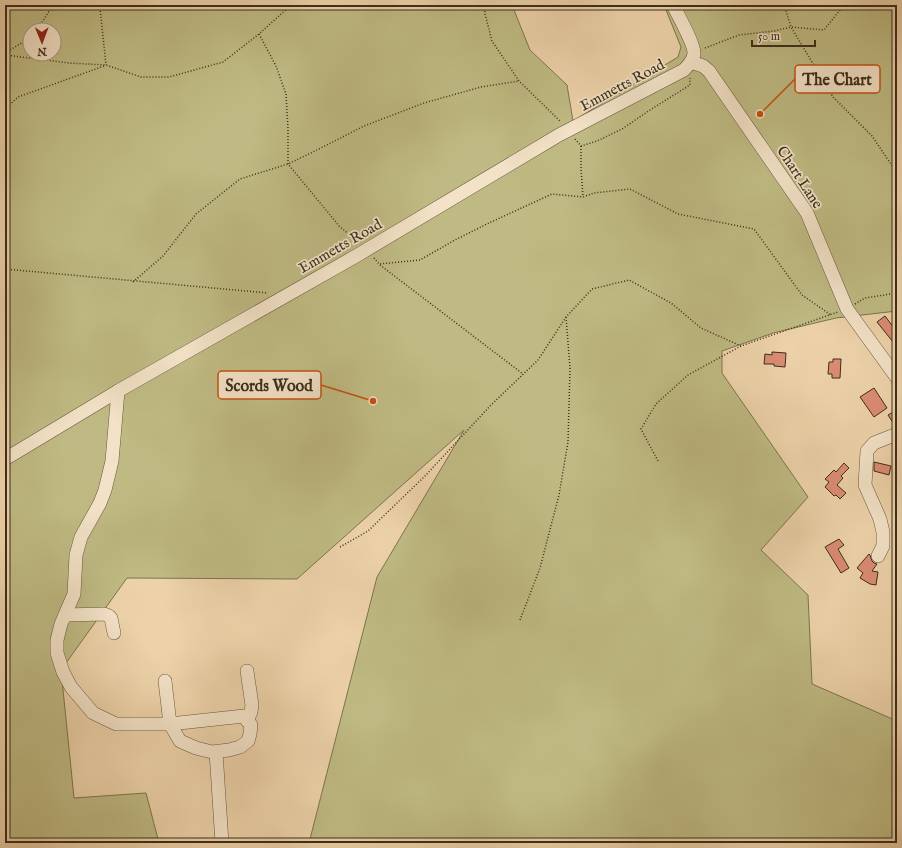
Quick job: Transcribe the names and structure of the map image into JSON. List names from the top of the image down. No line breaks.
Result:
{"streets":{"street":["Emmetts Road","Chart Lane"]},"crossings":[["Emmetts Road","Chart Lane"]],"places":["The Chart","Scords Wood"],"scale_bar":"50 m","north":"bottom"}
